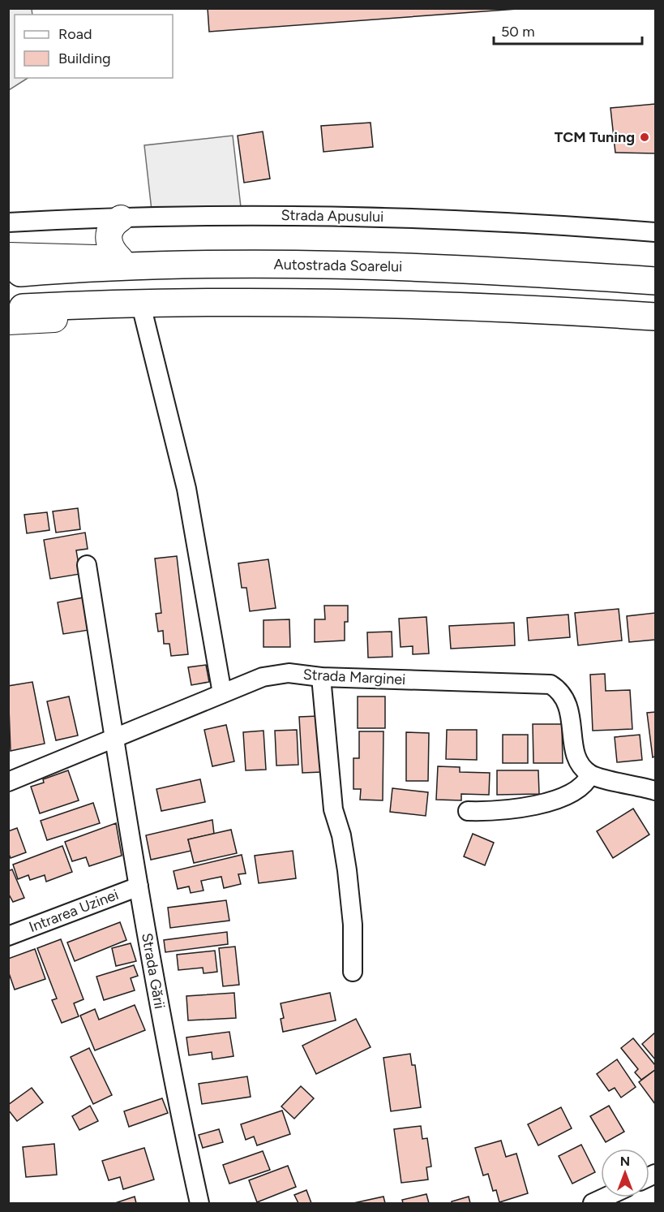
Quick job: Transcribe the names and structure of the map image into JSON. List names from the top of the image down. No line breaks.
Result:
{"streets":{"highway":["Autostrada Soarelui"],"street":["Strada Apusului","Strada Marginei","Intrarea Uzinei","Strada Gării"]},"crossings":[["Strada Marginei","Strada Gării"],["Intrarea Uzinei","Strada Gării"]],"places":["TCM Tuning"],"legend":["Road","Building"],"scale_bar":"50 m","north":"top"}
